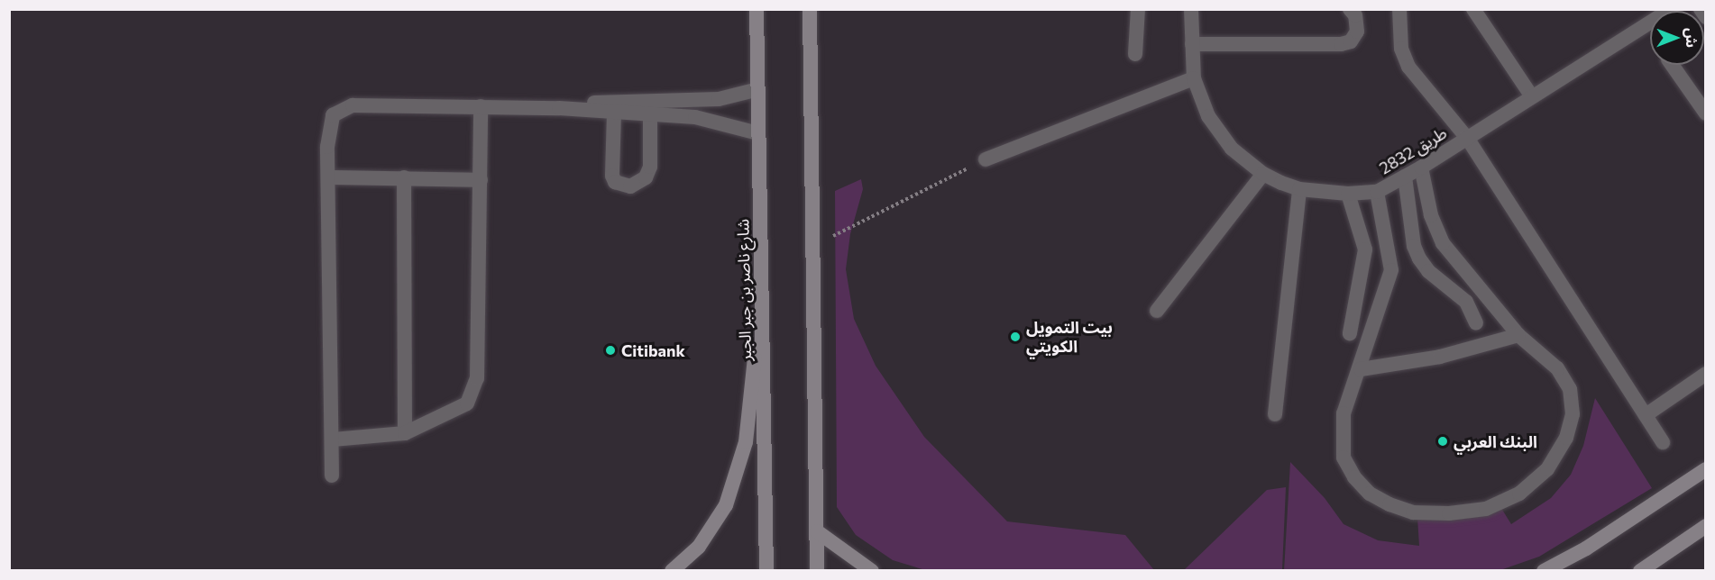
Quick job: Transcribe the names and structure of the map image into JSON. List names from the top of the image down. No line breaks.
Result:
{"streets":{"main road":["شارع ناصر بن جبر الجبر"],"street":["طريق 2832"]},"places":["بيت التمويل الكويتي","Citibank","البنك العربي"],"north":"right"}
